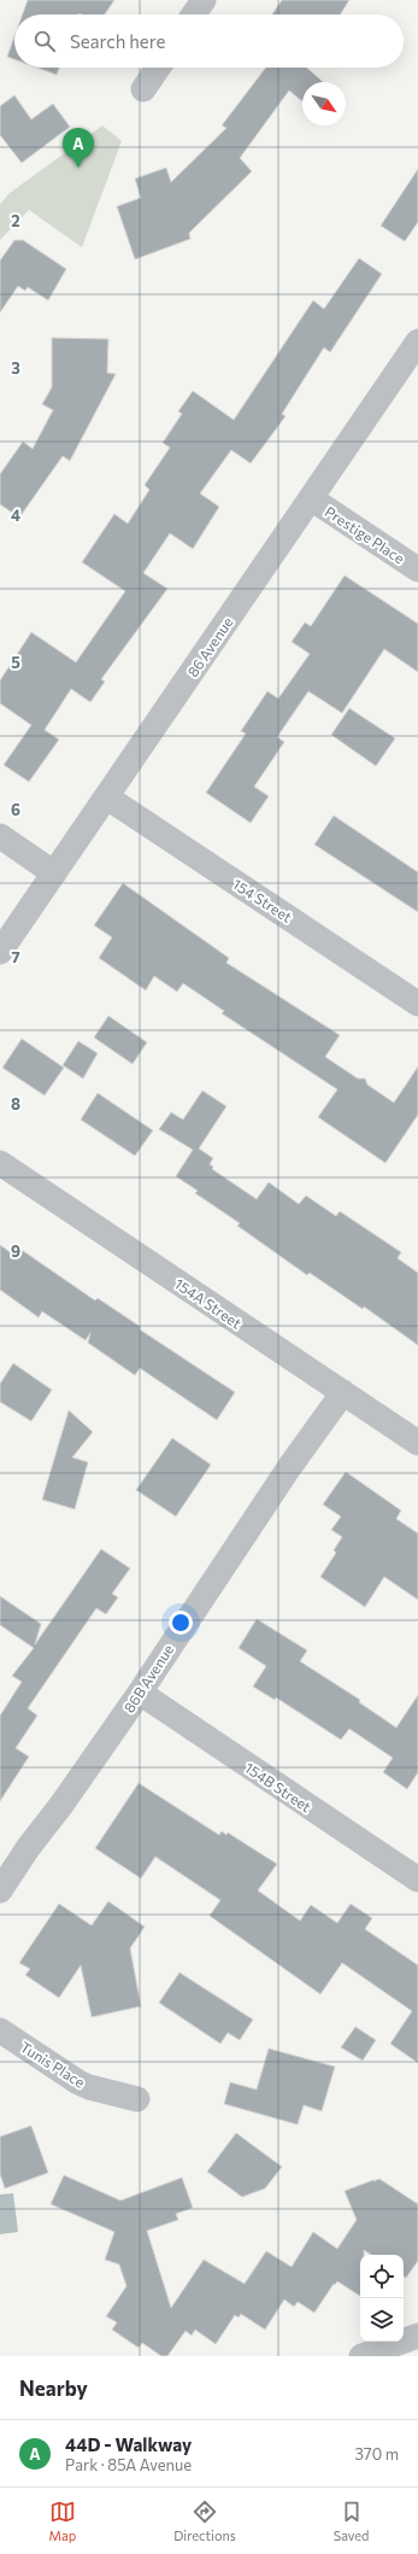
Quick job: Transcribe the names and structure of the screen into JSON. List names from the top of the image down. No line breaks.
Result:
{"streets":{"street":["Prestige Place","86 Avenue","154 Street","154A Street","86B Avenue","154B Street","Tunis Place"]},"crossings":[["Prestige Place","86 Avenue"],["86 Avenue","154 Street"],["154A Street","86B Avenue"],["86B Avenue","154B Street"]],"north":"bottom right","page":{"search":"Search here","pins":"A","heading":"Nearby","list":[{"mark":"A","name":"44D - Walkway","note":"Park · 85A Avenue","value":"370 m"}],"nav":["Map","Directions","Saved"]},"grid":{"rows":["2","3","4","5","6","7","8","9"]}}
